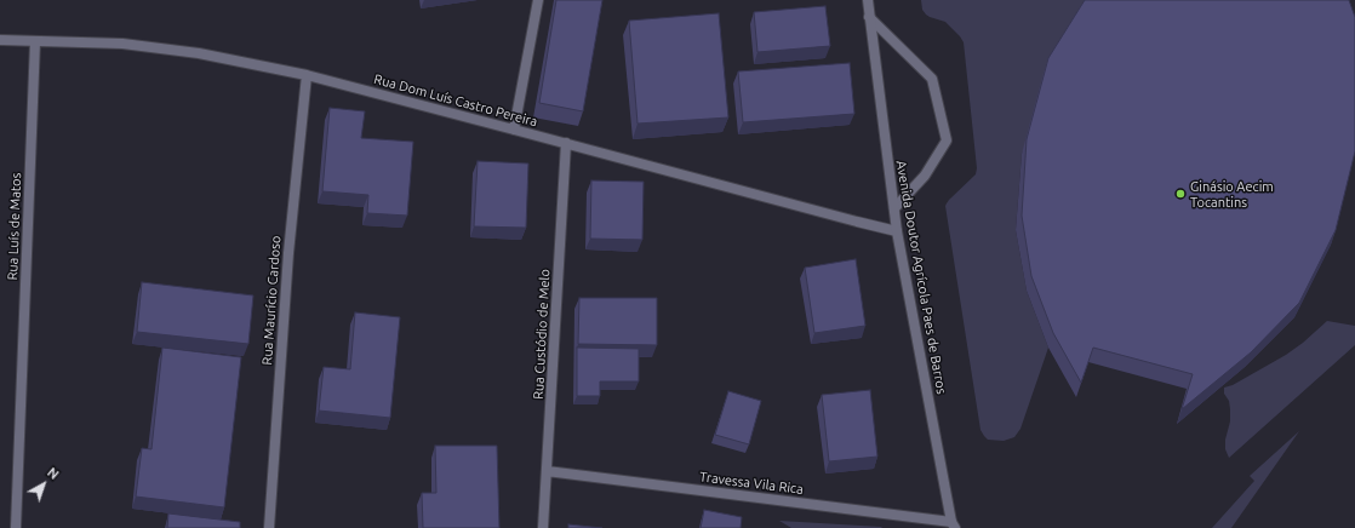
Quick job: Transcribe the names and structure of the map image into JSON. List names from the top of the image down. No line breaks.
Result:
{"streets":{"street":["Rua Dom Luís Castro Pereira","Rua Luís de Matos","Avenida Doutor Agrícola Paes de Barros","Rua Maurício Cardoso","Rua Custódio de Melo","Travessa Vila Rica"]},"crossings":[["Rua Dom Luís Castro Pereira","Rua Luís de Matos"],["Rua Dom Luís Castro Pereira","Avenida Doutor Agrícola Paes de Barros"],["Rua Dom Luís Castro Pereira","Rua Maurício Cardoso"],["Rua Dom Luís Castro Pereira","Rua Custódio de Melo"],["Avenida Doutor Agrícola Paes de Barros","Travessa Vila Rica"],["Rua Custódio de Melo","Travessa Vila Rica"]],"places":["Ginásio Aecim Tocantins"],"north":"top right"}
